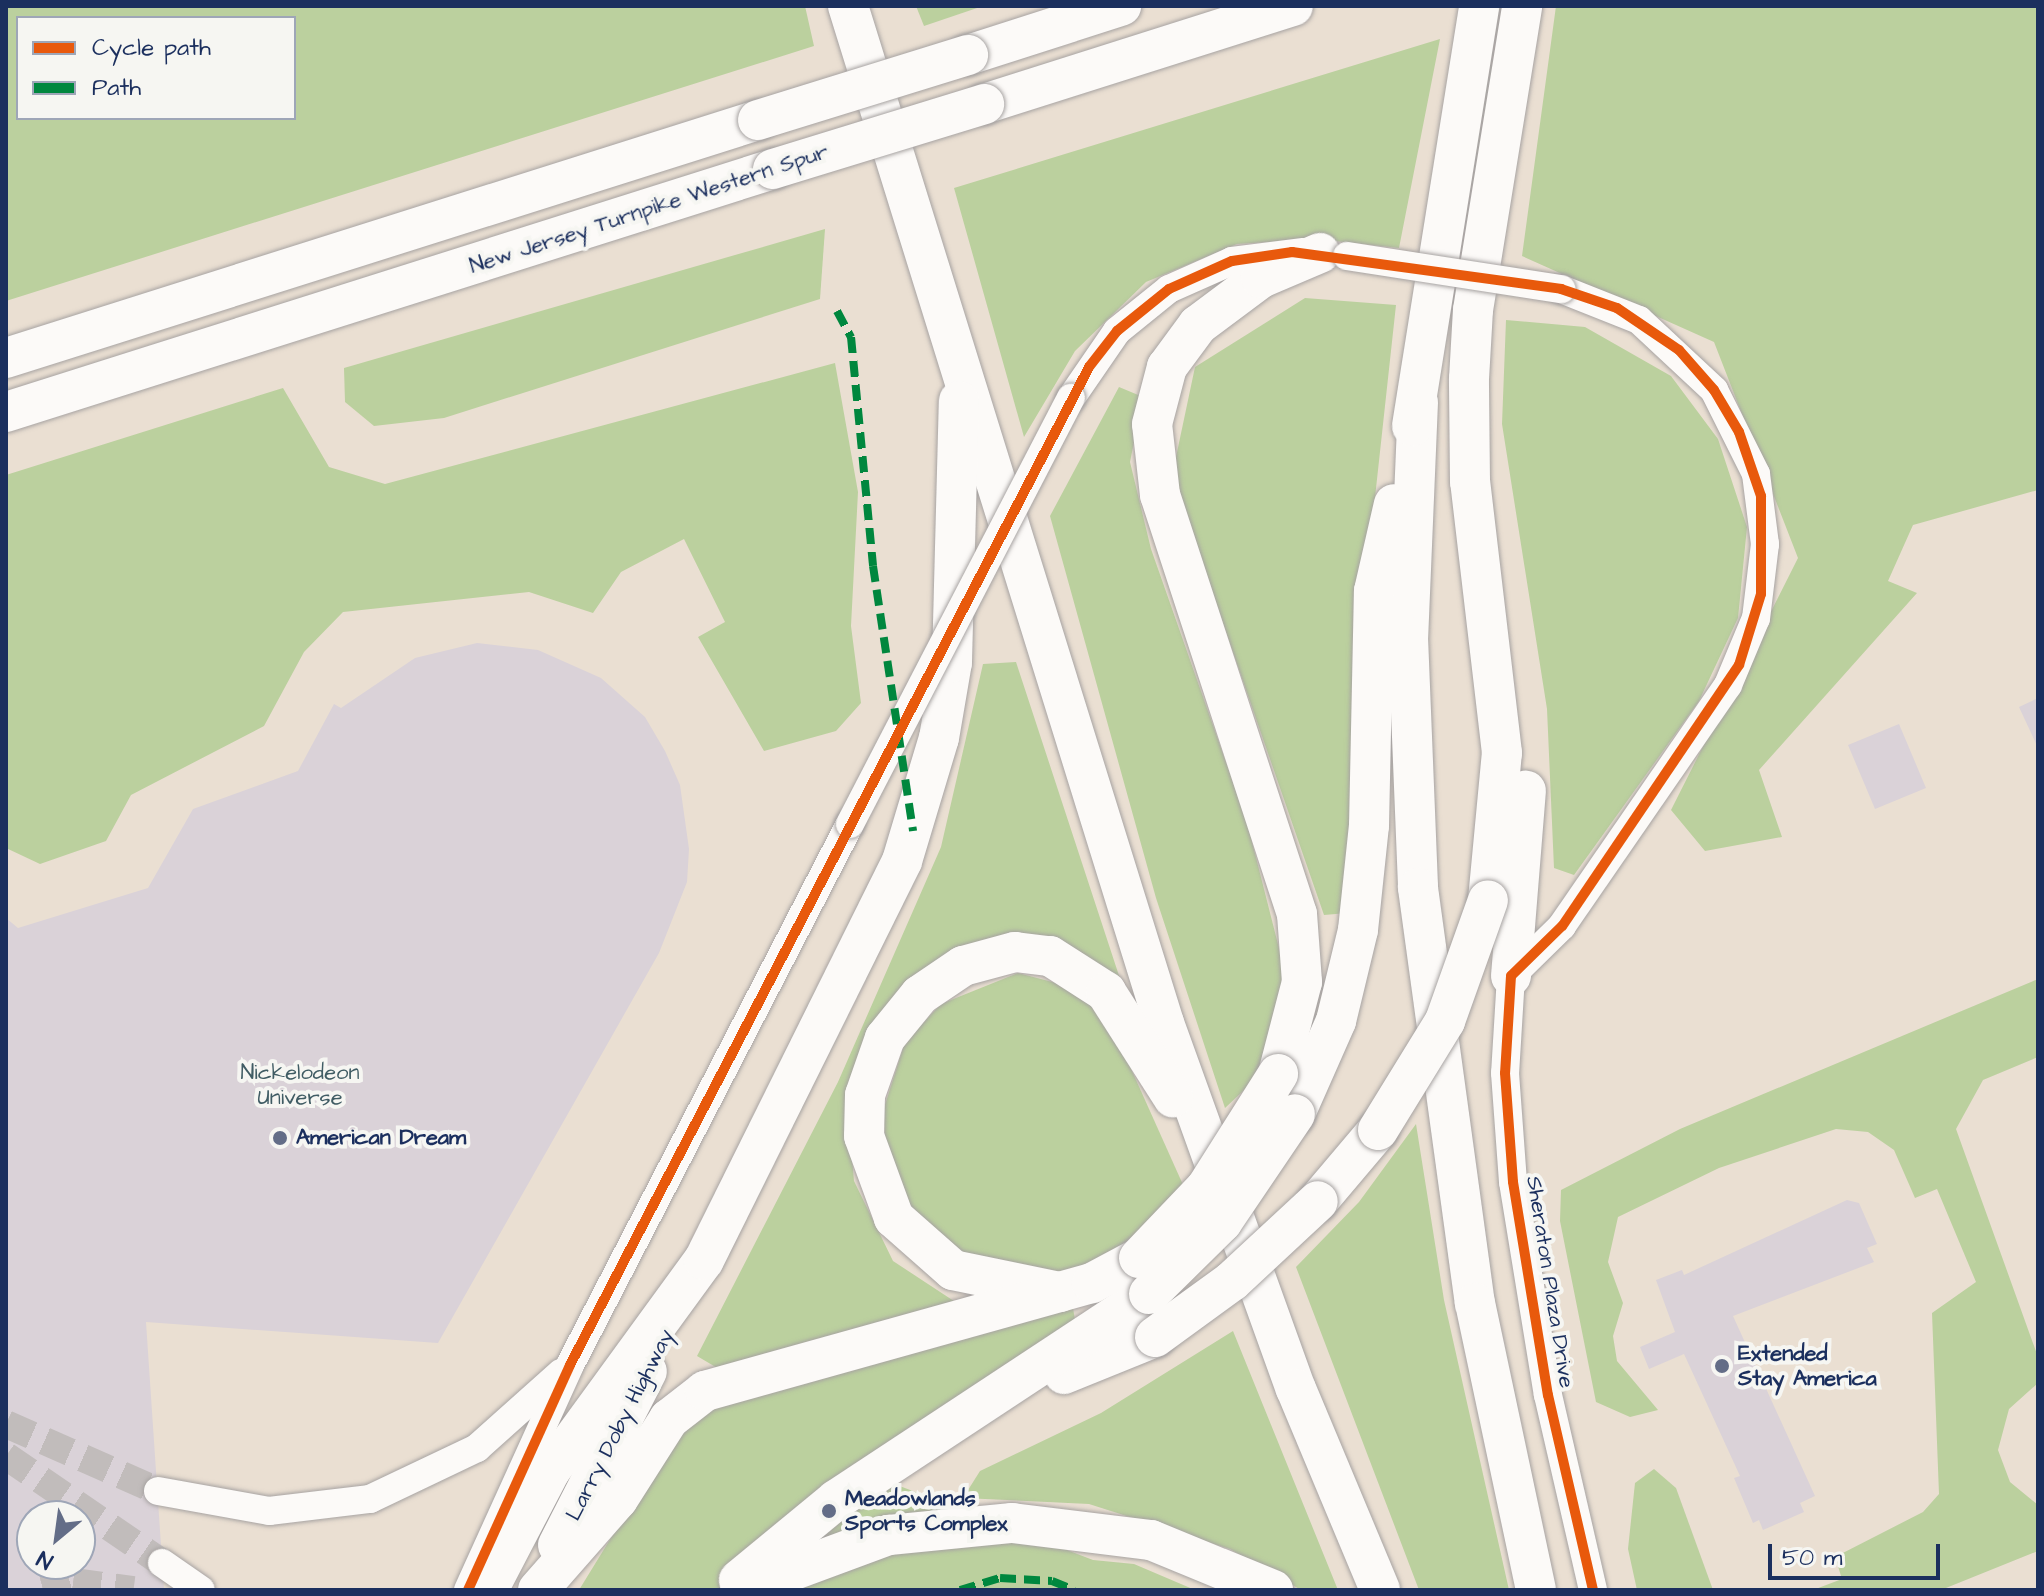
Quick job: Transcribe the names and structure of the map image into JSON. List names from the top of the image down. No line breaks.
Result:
{"streets":{"highway":["New Jersey Turnpike Western Spur","Larry Doby Highway"],"street":["Sheraton Plaza Drive"]},"parks":["Nickelodeon Universe"],"places":["American Dream","Extended Stay America","Meadowlands Sports Complex"],"legend":["Cycle path","Path"],"scale_bar":"50 m","north":"bottom left"}
